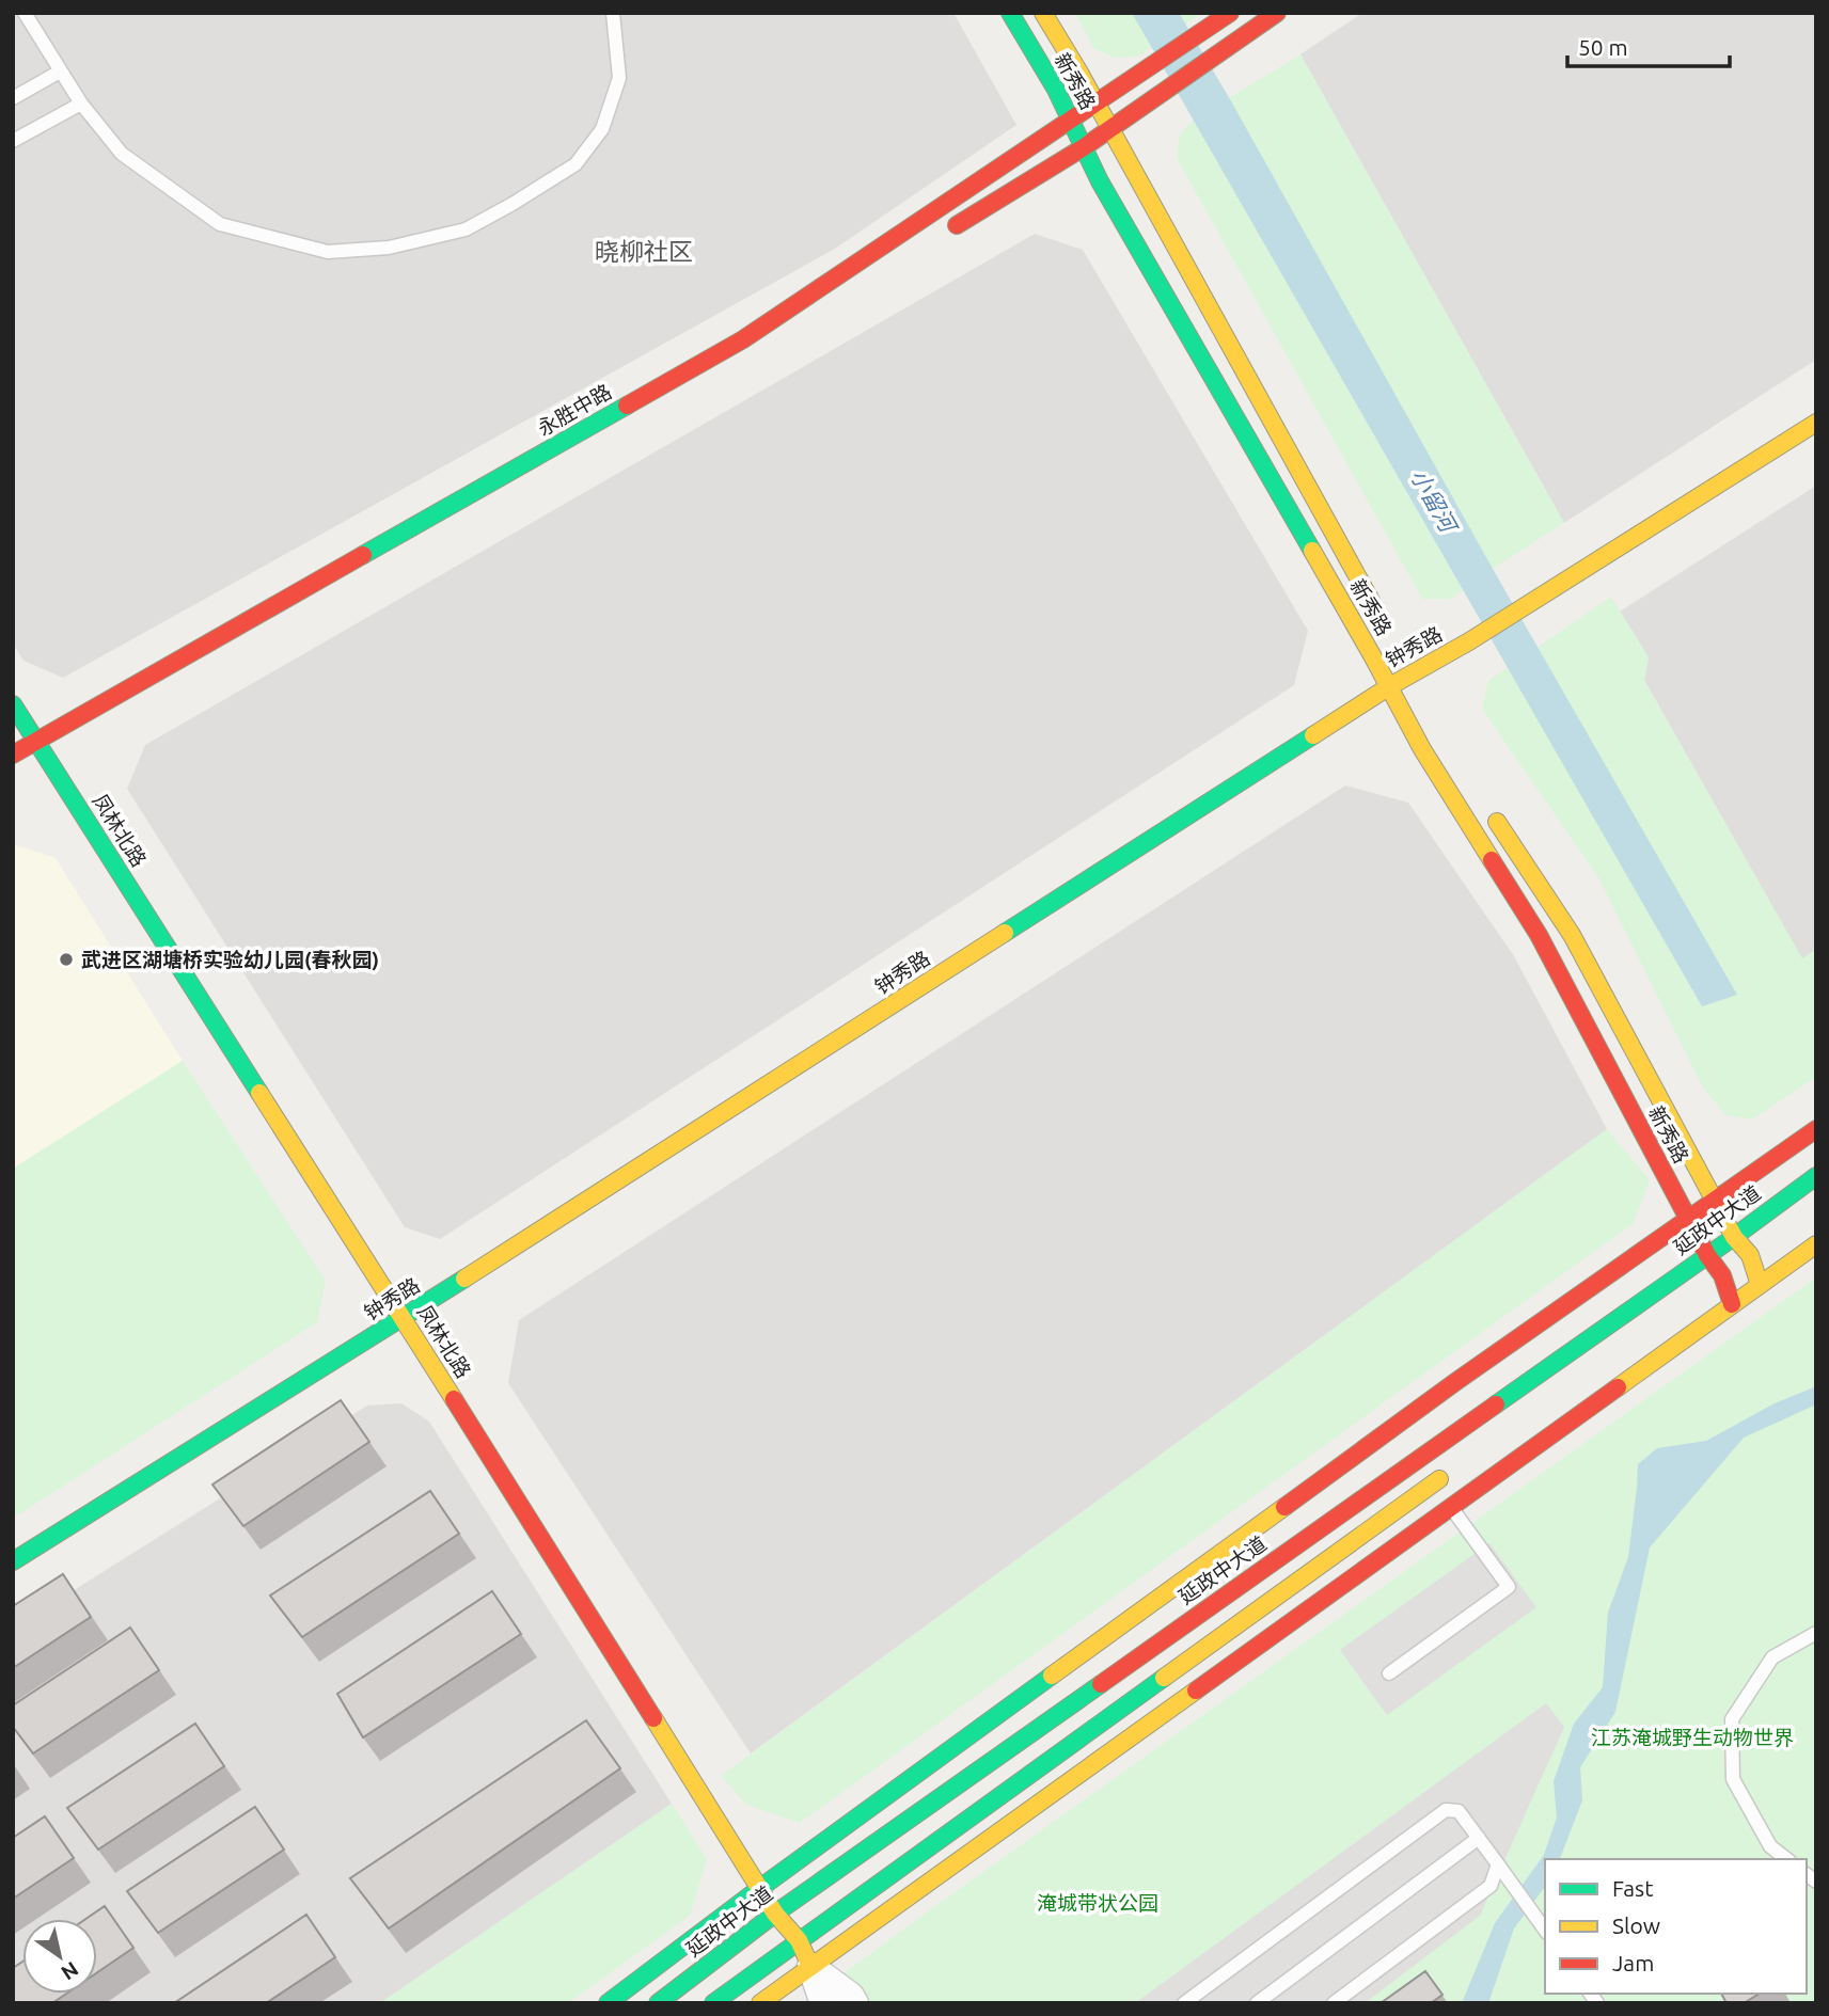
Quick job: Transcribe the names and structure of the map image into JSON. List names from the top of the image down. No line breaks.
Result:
{"streets":{"street":["新秀路","永胜中路","钟秀路","凤林北路","延政中大道"]},"crossings":[["新秀路","永胜中路"],["新秀路","钟秀路"],["新秀路","延政中大道"],["永胜中路","凤林北路"],["钟秀路","凤林北路"],["凤林北路","延政中大道"]],"districts":["晓柳社区"],"water":["小留河"],"parks":["江苏淹城野生动物世界","淹城带状公园"],"places":["武进区湖塘桥实验幼儿园(春秋园)"],"legend":["Fast","Slow","Jam"],"scale_bar":"50 m","north":"bottom right"}
